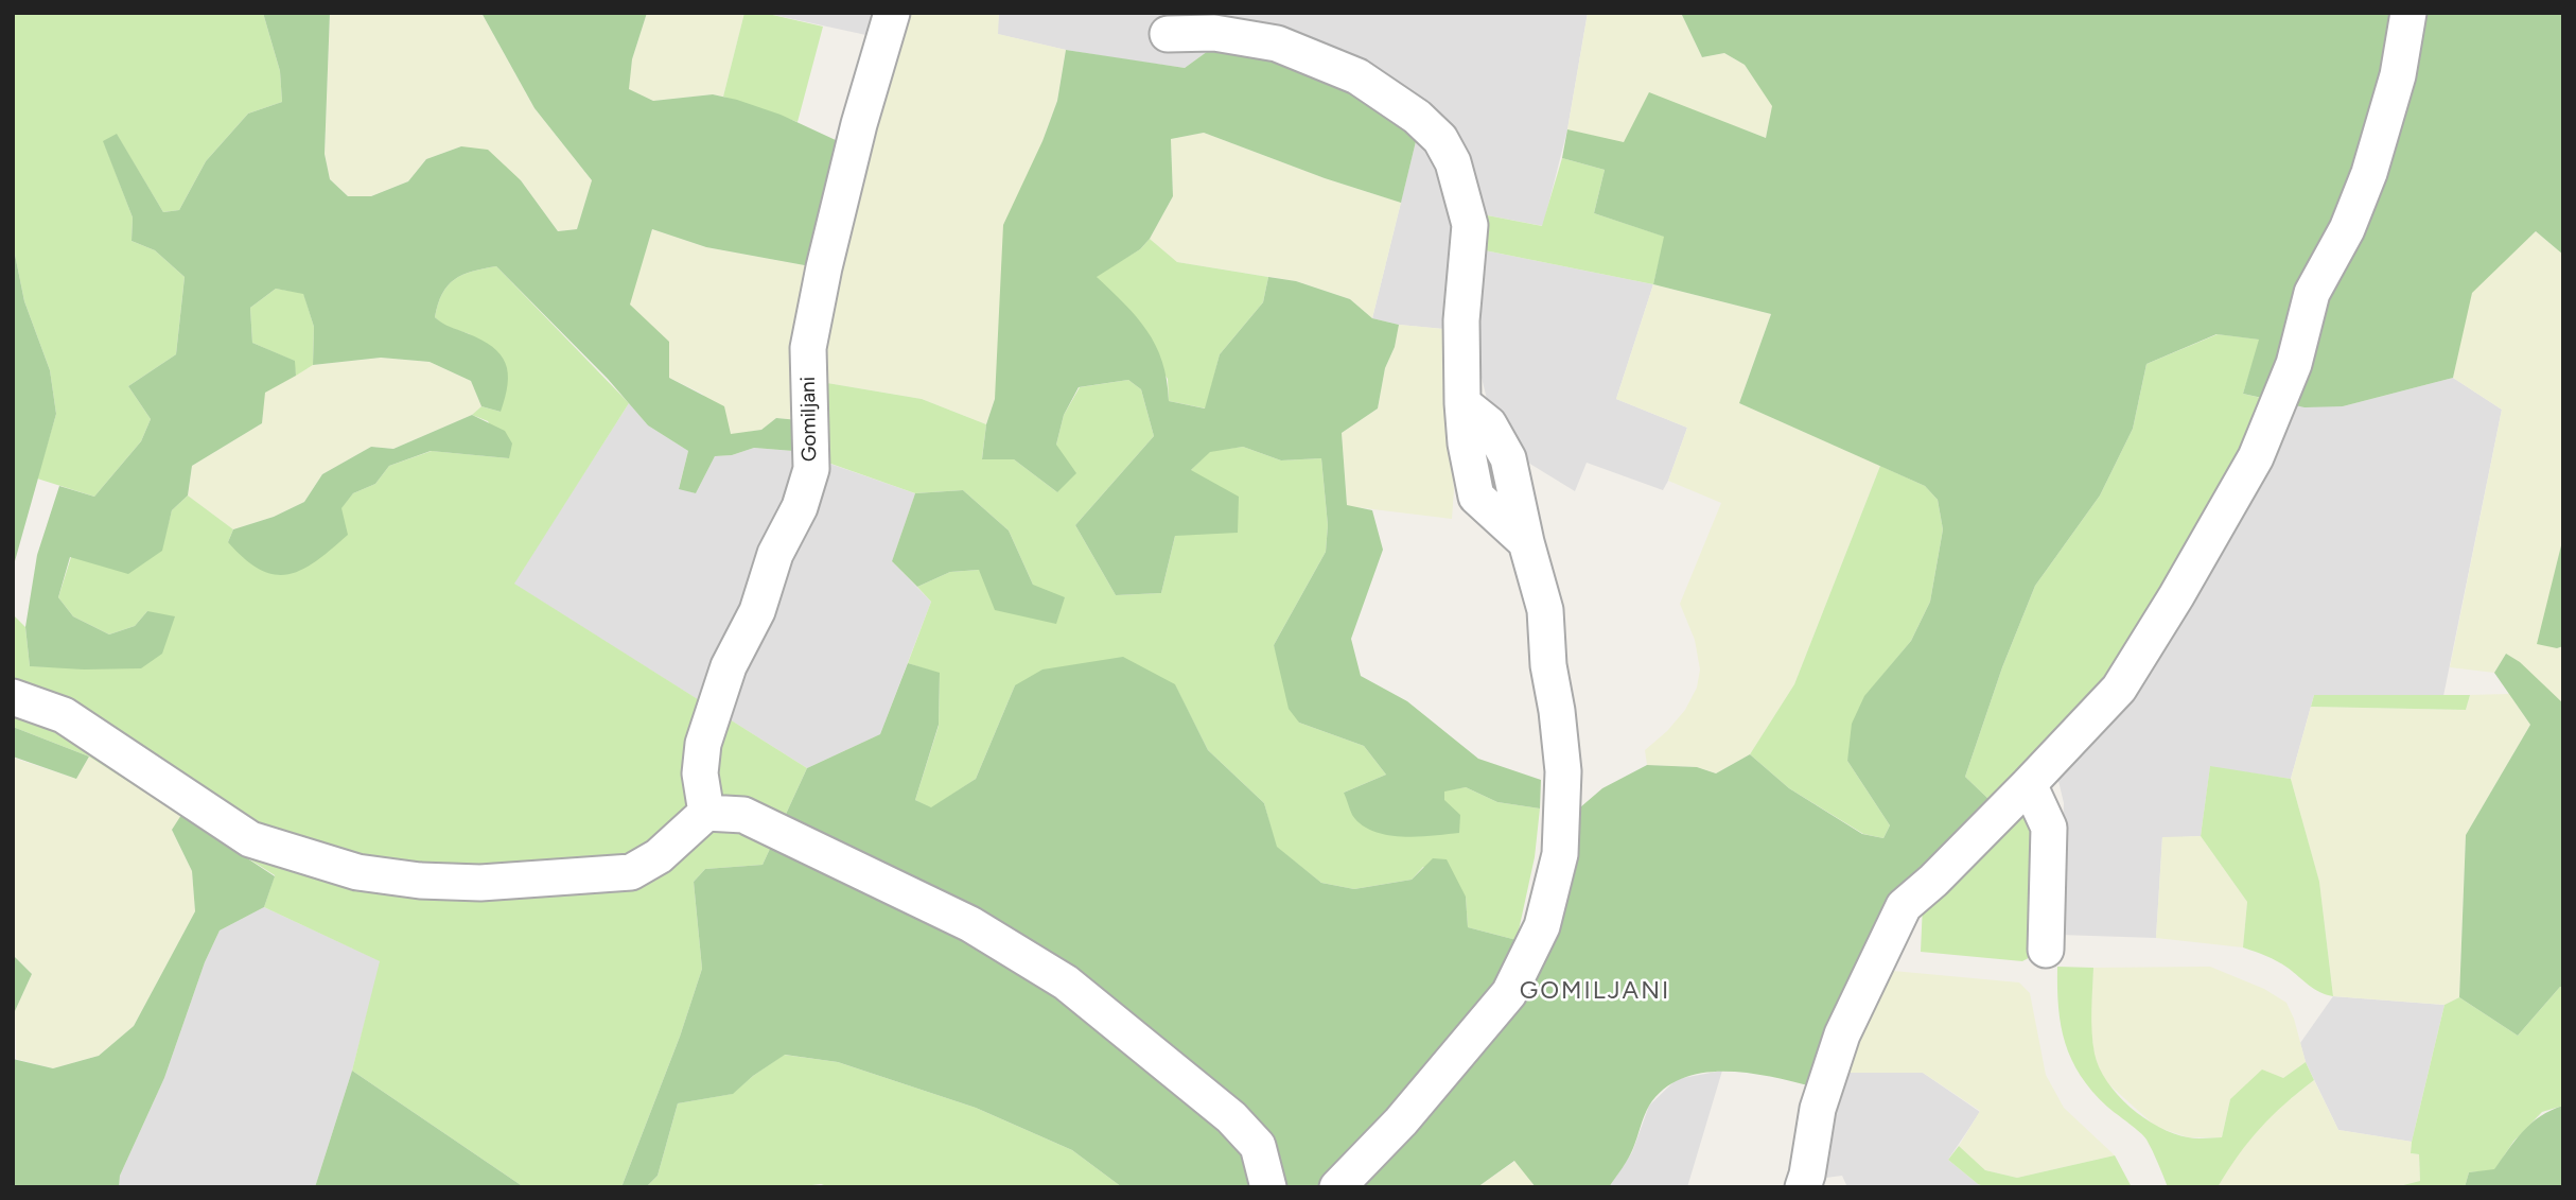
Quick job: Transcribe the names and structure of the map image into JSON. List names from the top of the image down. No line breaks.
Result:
{"streets":{"street":["Gomiljani"]},"districts":["GOMILJANI"]}
